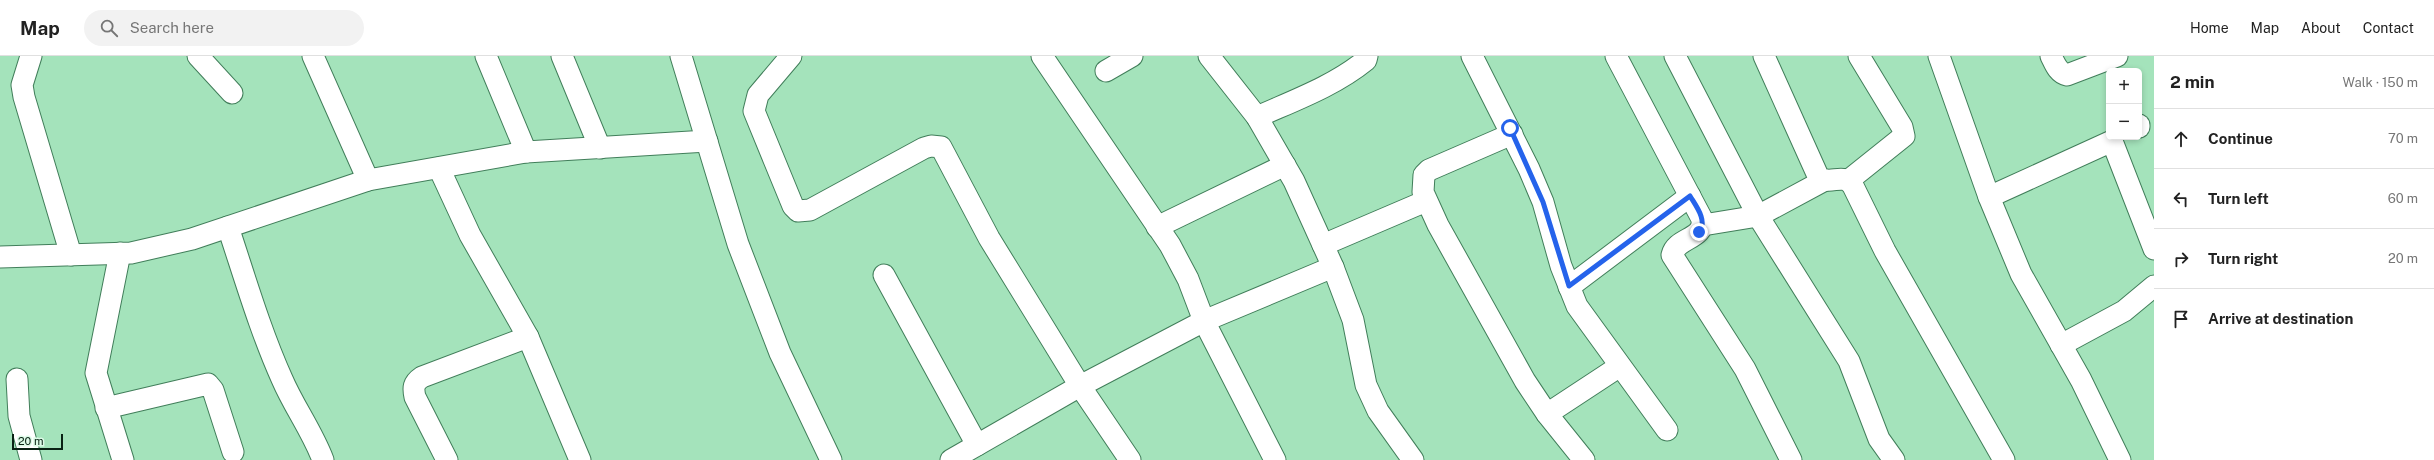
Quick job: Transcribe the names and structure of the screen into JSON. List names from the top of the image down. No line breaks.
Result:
{"scale_bar":"20 m","page":{"header":"Map","search":"Search here","nav":["Home","Map","About","Contact"],"heading":["2 min","Walk · 150 m"],"map_buttons":["+","−"],"list":[["Continue","70 m"],["Turn left","60 m"],["Turn right","20 m"],"Arrive at destination"],"scale":"20 m"}}
